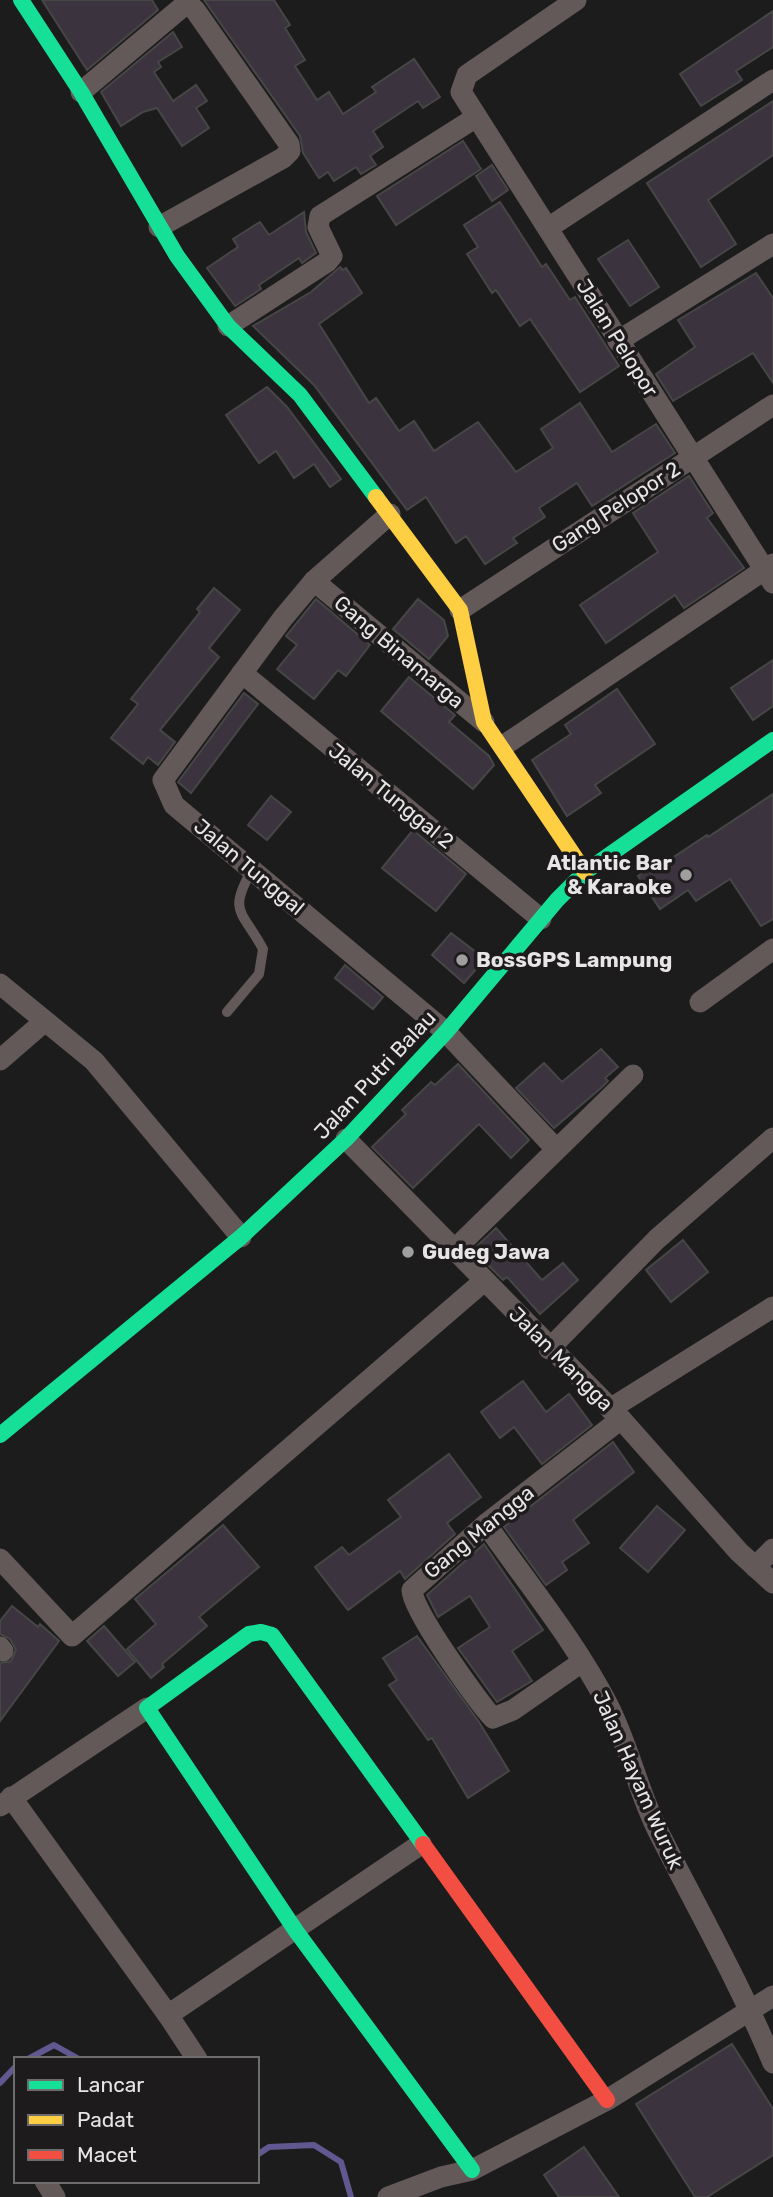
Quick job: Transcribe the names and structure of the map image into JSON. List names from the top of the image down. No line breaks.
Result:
{"streets":{"street":["Jalan Pelopor","Gang Pelopor 2","Gang Binamarga","Jalan Tunggal 2","Jalan Tunggal","Jalan Putri Balau","Jalan Mangga","Gang Mangga","Jalan Hayam Wuruk"]},"crossings":[["Jalan Pelopor","Gang Pelopor 2"],["Jalan Tunggal 2","Jalan Tunggal"],["Jalan Tunggal 2","Jalan Putri Balau"],["Jalan Tunggal","Jalan Putri Balau"],["Jalan Putri Balau","Jalan Mangga"],["Jalan Mangga","Gang Mangga"],["Gang Mangga","Jalan Hayam Wuruk"]],"places":["Atlantic Bar & Karaoke","BossGPS Lampung","Gudeg Jawa"],"legend":["Lancar","Padat","Macet"]}
